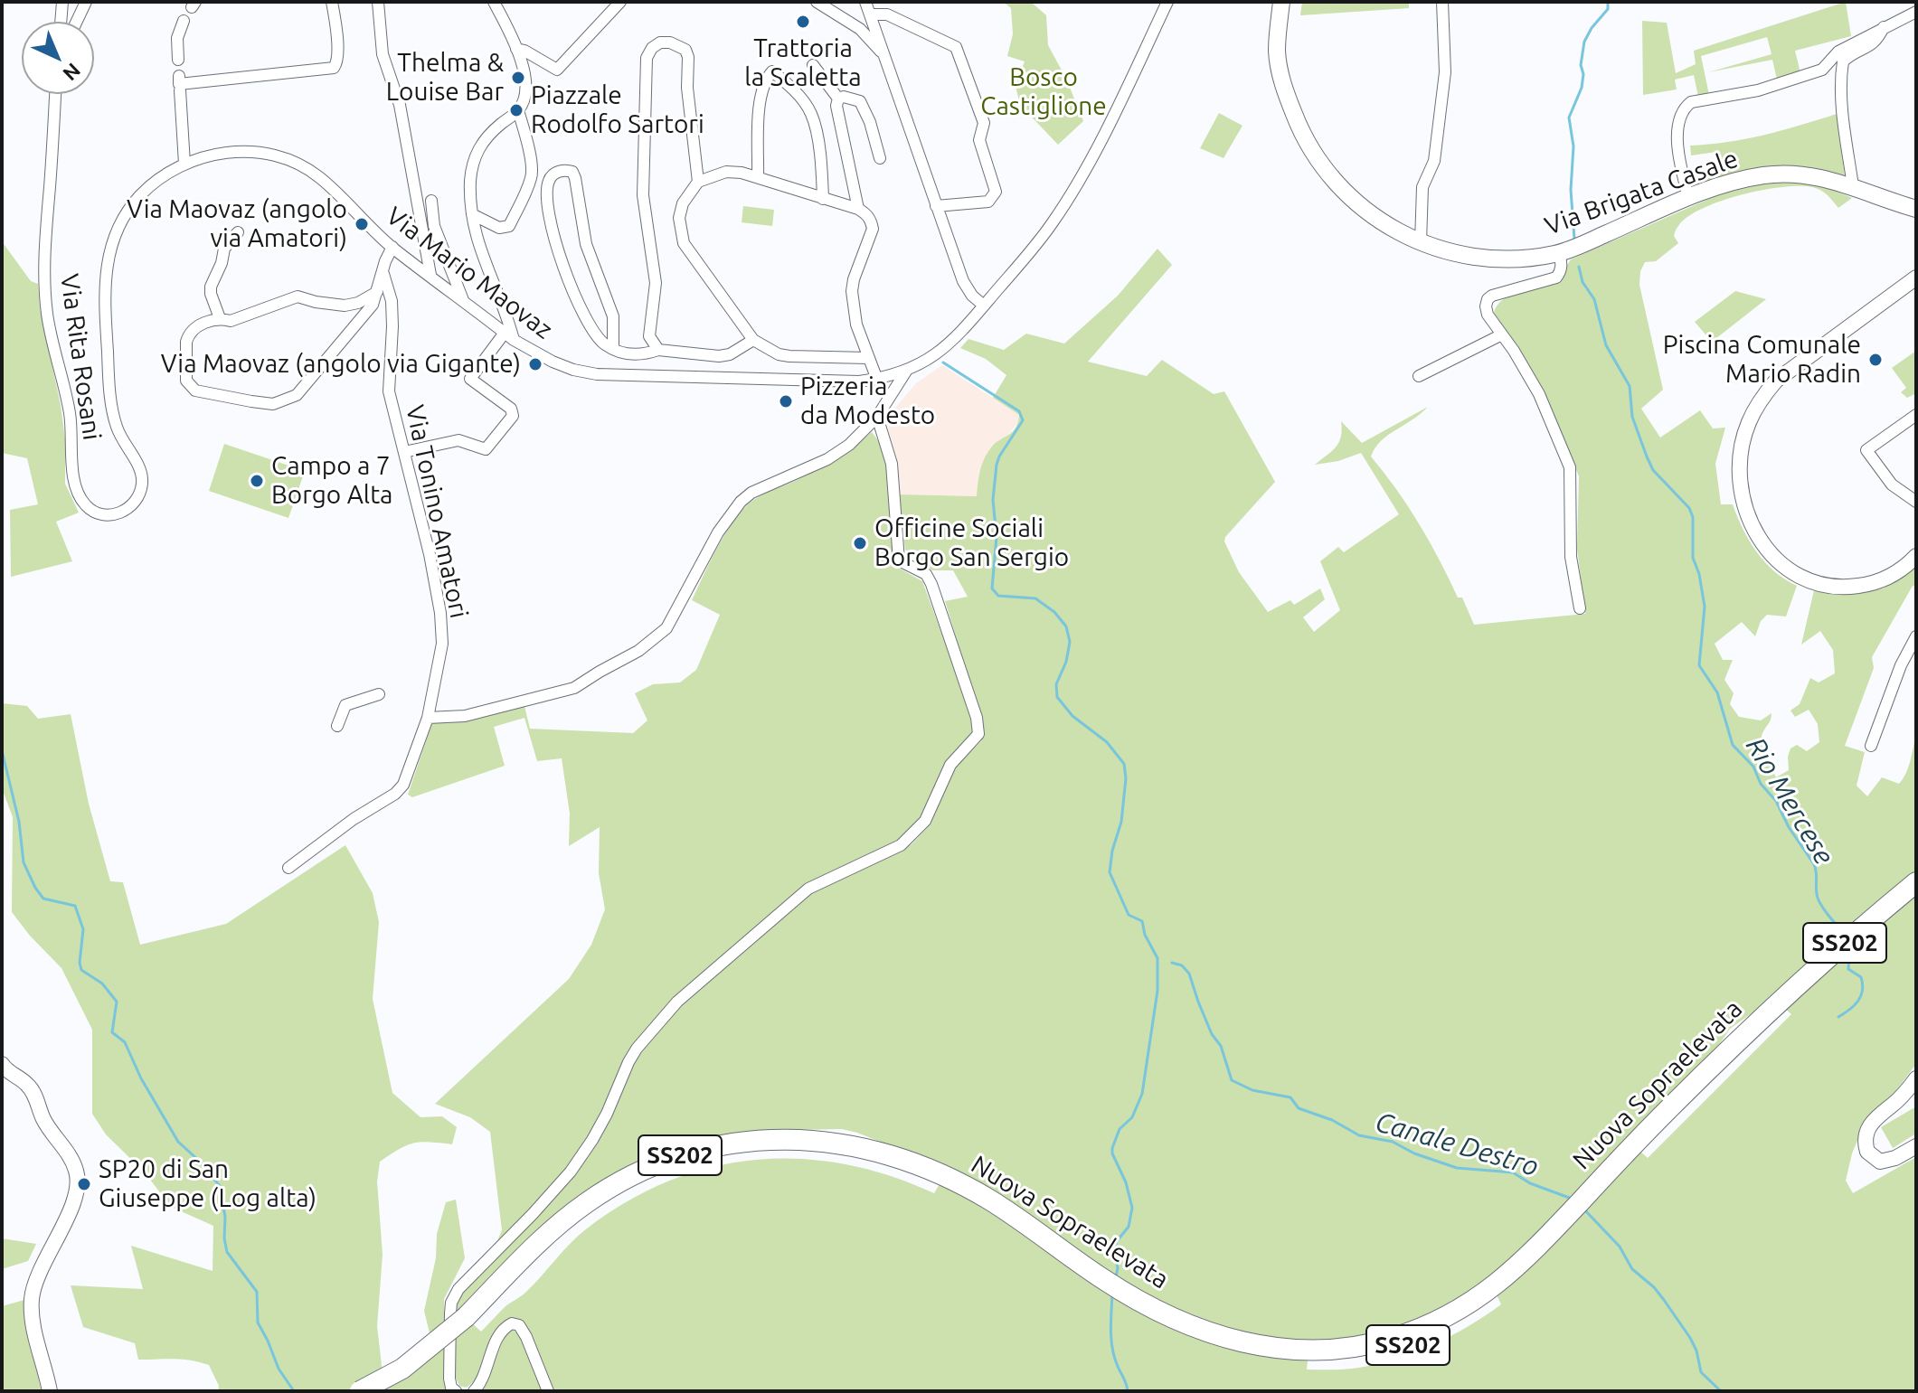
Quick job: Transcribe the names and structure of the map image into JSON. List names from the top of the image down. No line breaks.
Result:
{"streets":{"highway":["SS202","Nuova Sopraelevata"],"main road":["Via Brigata Casale"],"street":["Via Mario Maovaz","Via Rita Rosani","Via Tonino Amatori"]},"crossings":[["Via Mario Maovaz","Via Rita Rosani"]],"water":["Rio Mercese","Canale Destro"],"parks":["Bosco Castiglione"],"places":["Trattoria la Scaletta","Thelma & Louise Bar","Piazzale Rodolfo Sartori","Via Maovaz (angolo via Amatori)","Piscina Comunale Mario Radin","Via Maovaz (angolo via Gigante)","Pizzeria da Modesto","Campo a 7 Borgo Alta","Officine Sociali Borgo San Sergio","SP20 di San Giuseppe (Log alta)"],"north":"bottom right"}
